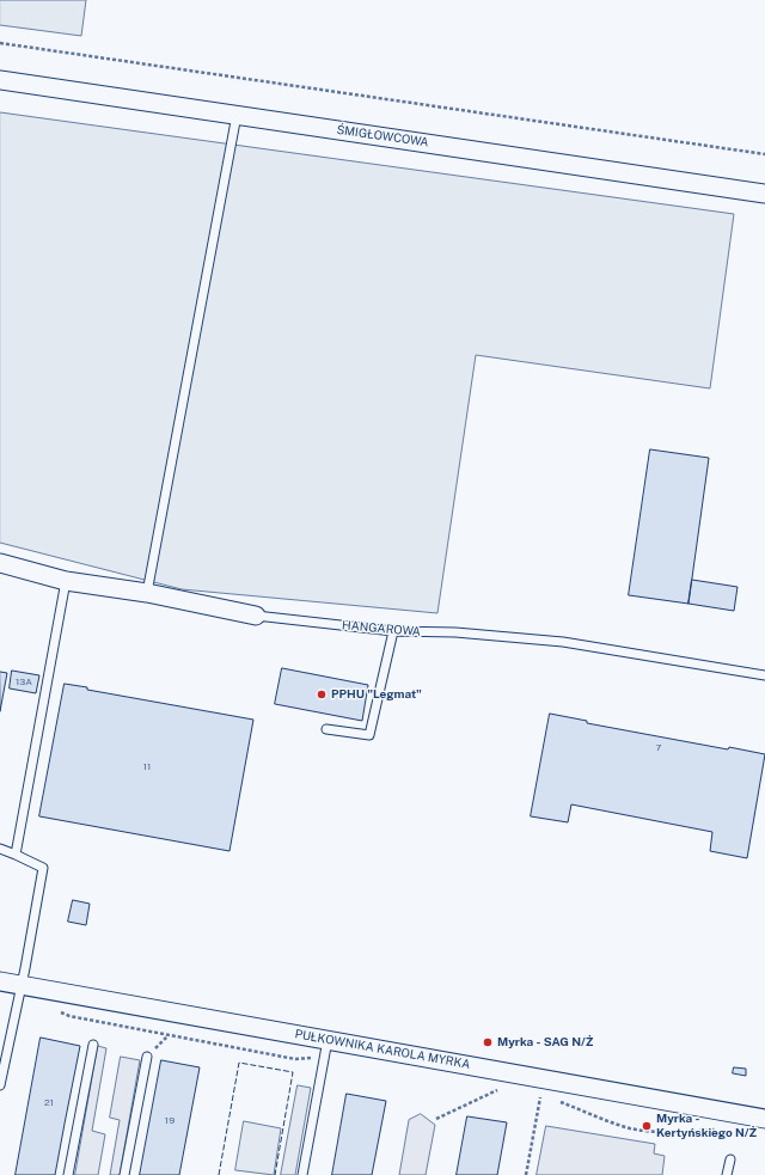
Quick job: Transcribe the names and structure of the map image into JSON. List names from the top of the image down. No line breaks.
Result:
{"streets":{"street":["ŚMIGŁOWCOWA","HANGAROWA","PUŁKOWNIKA KAROLA MYRKA"]},"places":["PPHU \"Legmat\"","Myrka - SAG N/Ż","Myrka - Kertyńskiego N/Ż"],"house_numbers":["13A","7","11","21","19"]}
